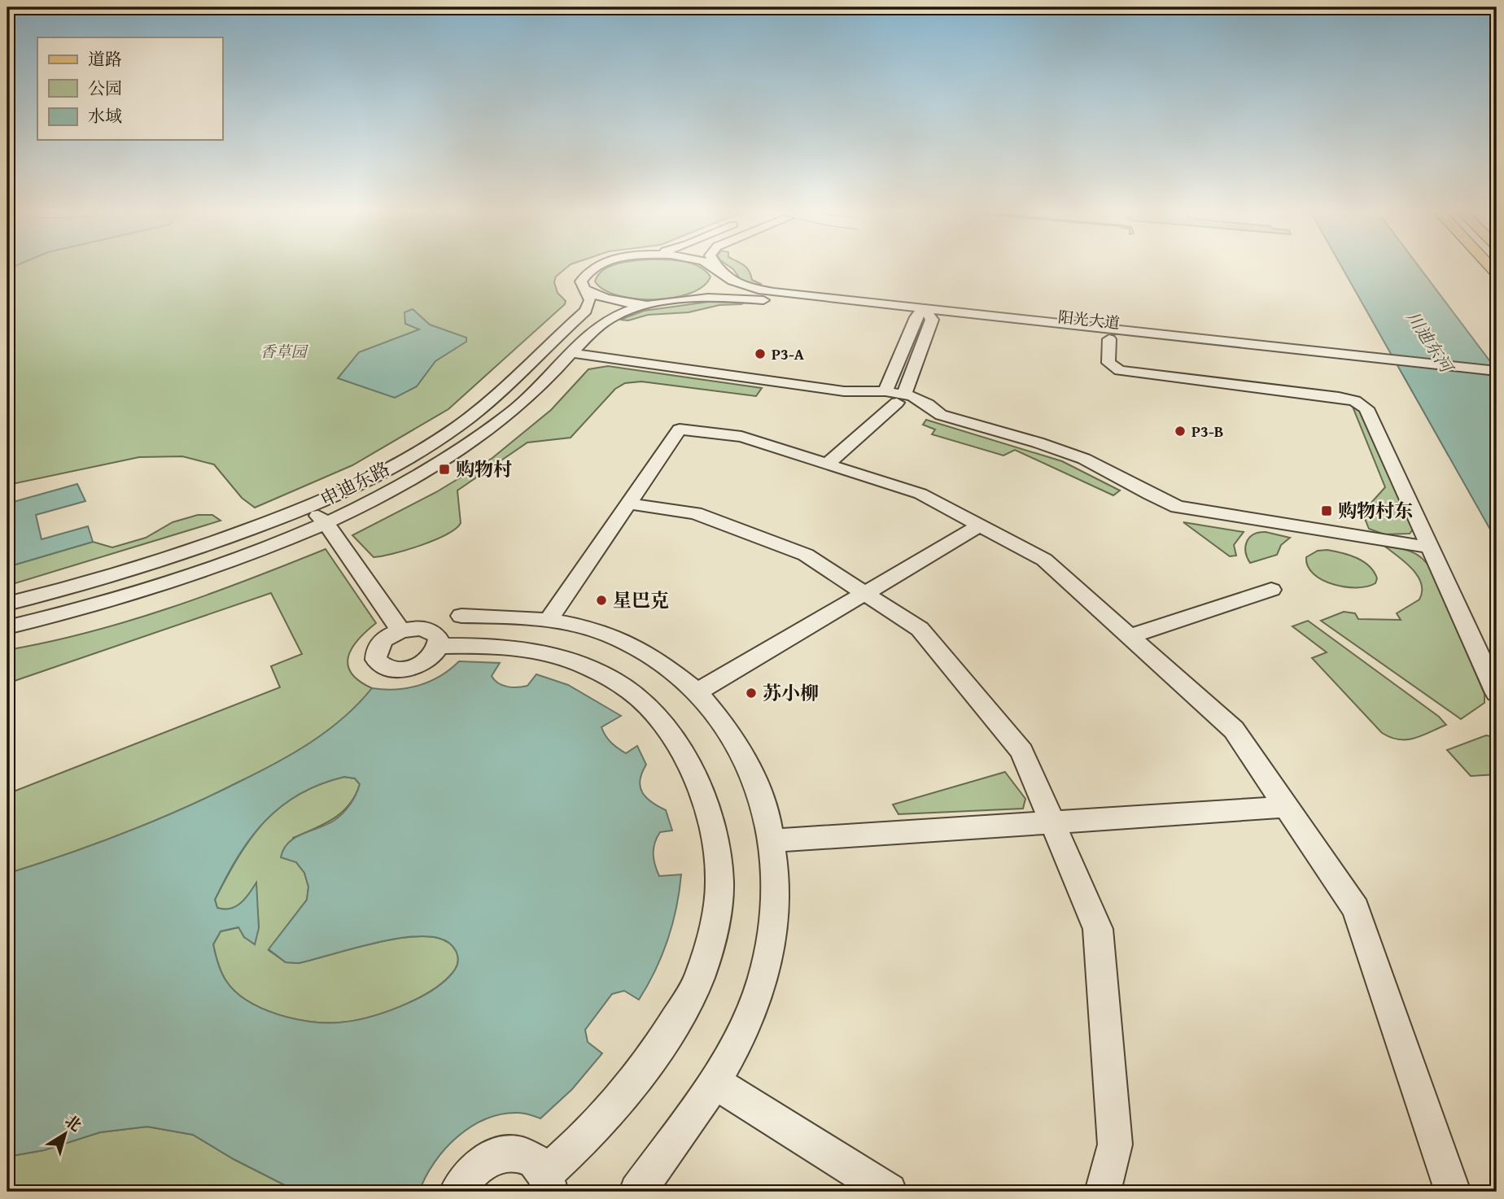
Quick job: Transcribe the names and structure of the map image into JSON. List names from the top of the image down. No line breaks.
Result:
{"streets":{"street":["阳光大道","申迪东路"]},"crossings":[["阳光大道","申迪东路"]],"water":["川迪东河"],"parks":["香草园"],"places":{"other":["P3-A","P3-B","星巴克","苏小柳"],"transit":["购物村","购物村东"]},"legend":["道路","公园","水域"],"north":"top right"}
